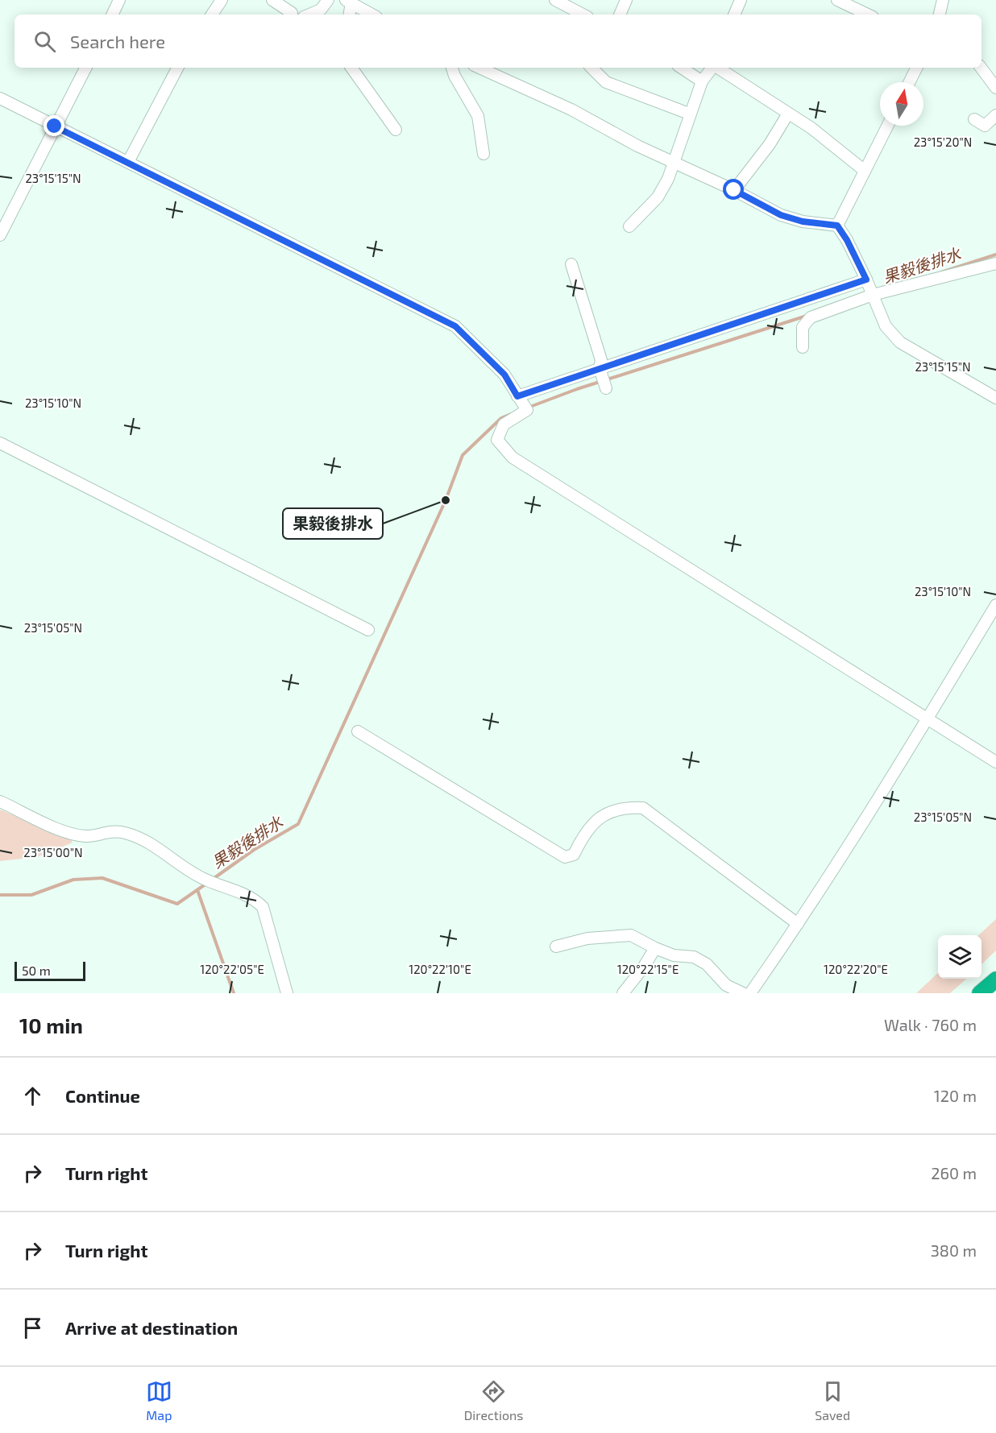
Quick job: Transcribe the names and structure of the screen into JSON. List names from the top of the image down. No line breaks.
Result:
{"water":["果毅後排水"],"places":["果毅後排水"],"scale_bar":"50 m","north":"top","page":{"search":"Search here","scale":"50 m","heading":["10 min","Walk · 760 m"],"list":[["Continue","120 m"],["Turn right","260 m"],["Turn right","380 m"],"Arrive at destination"],"nav":["Map","Directions","Saved"]},"coordinates":["23°15'20\"N","23°15'15\"N","23°15'10\"N","23°15'05\"N","23°15'00\"N","120°22'05\"E","120°22'10\"E","120°22'15\"E","120°22'20\"E"]}
